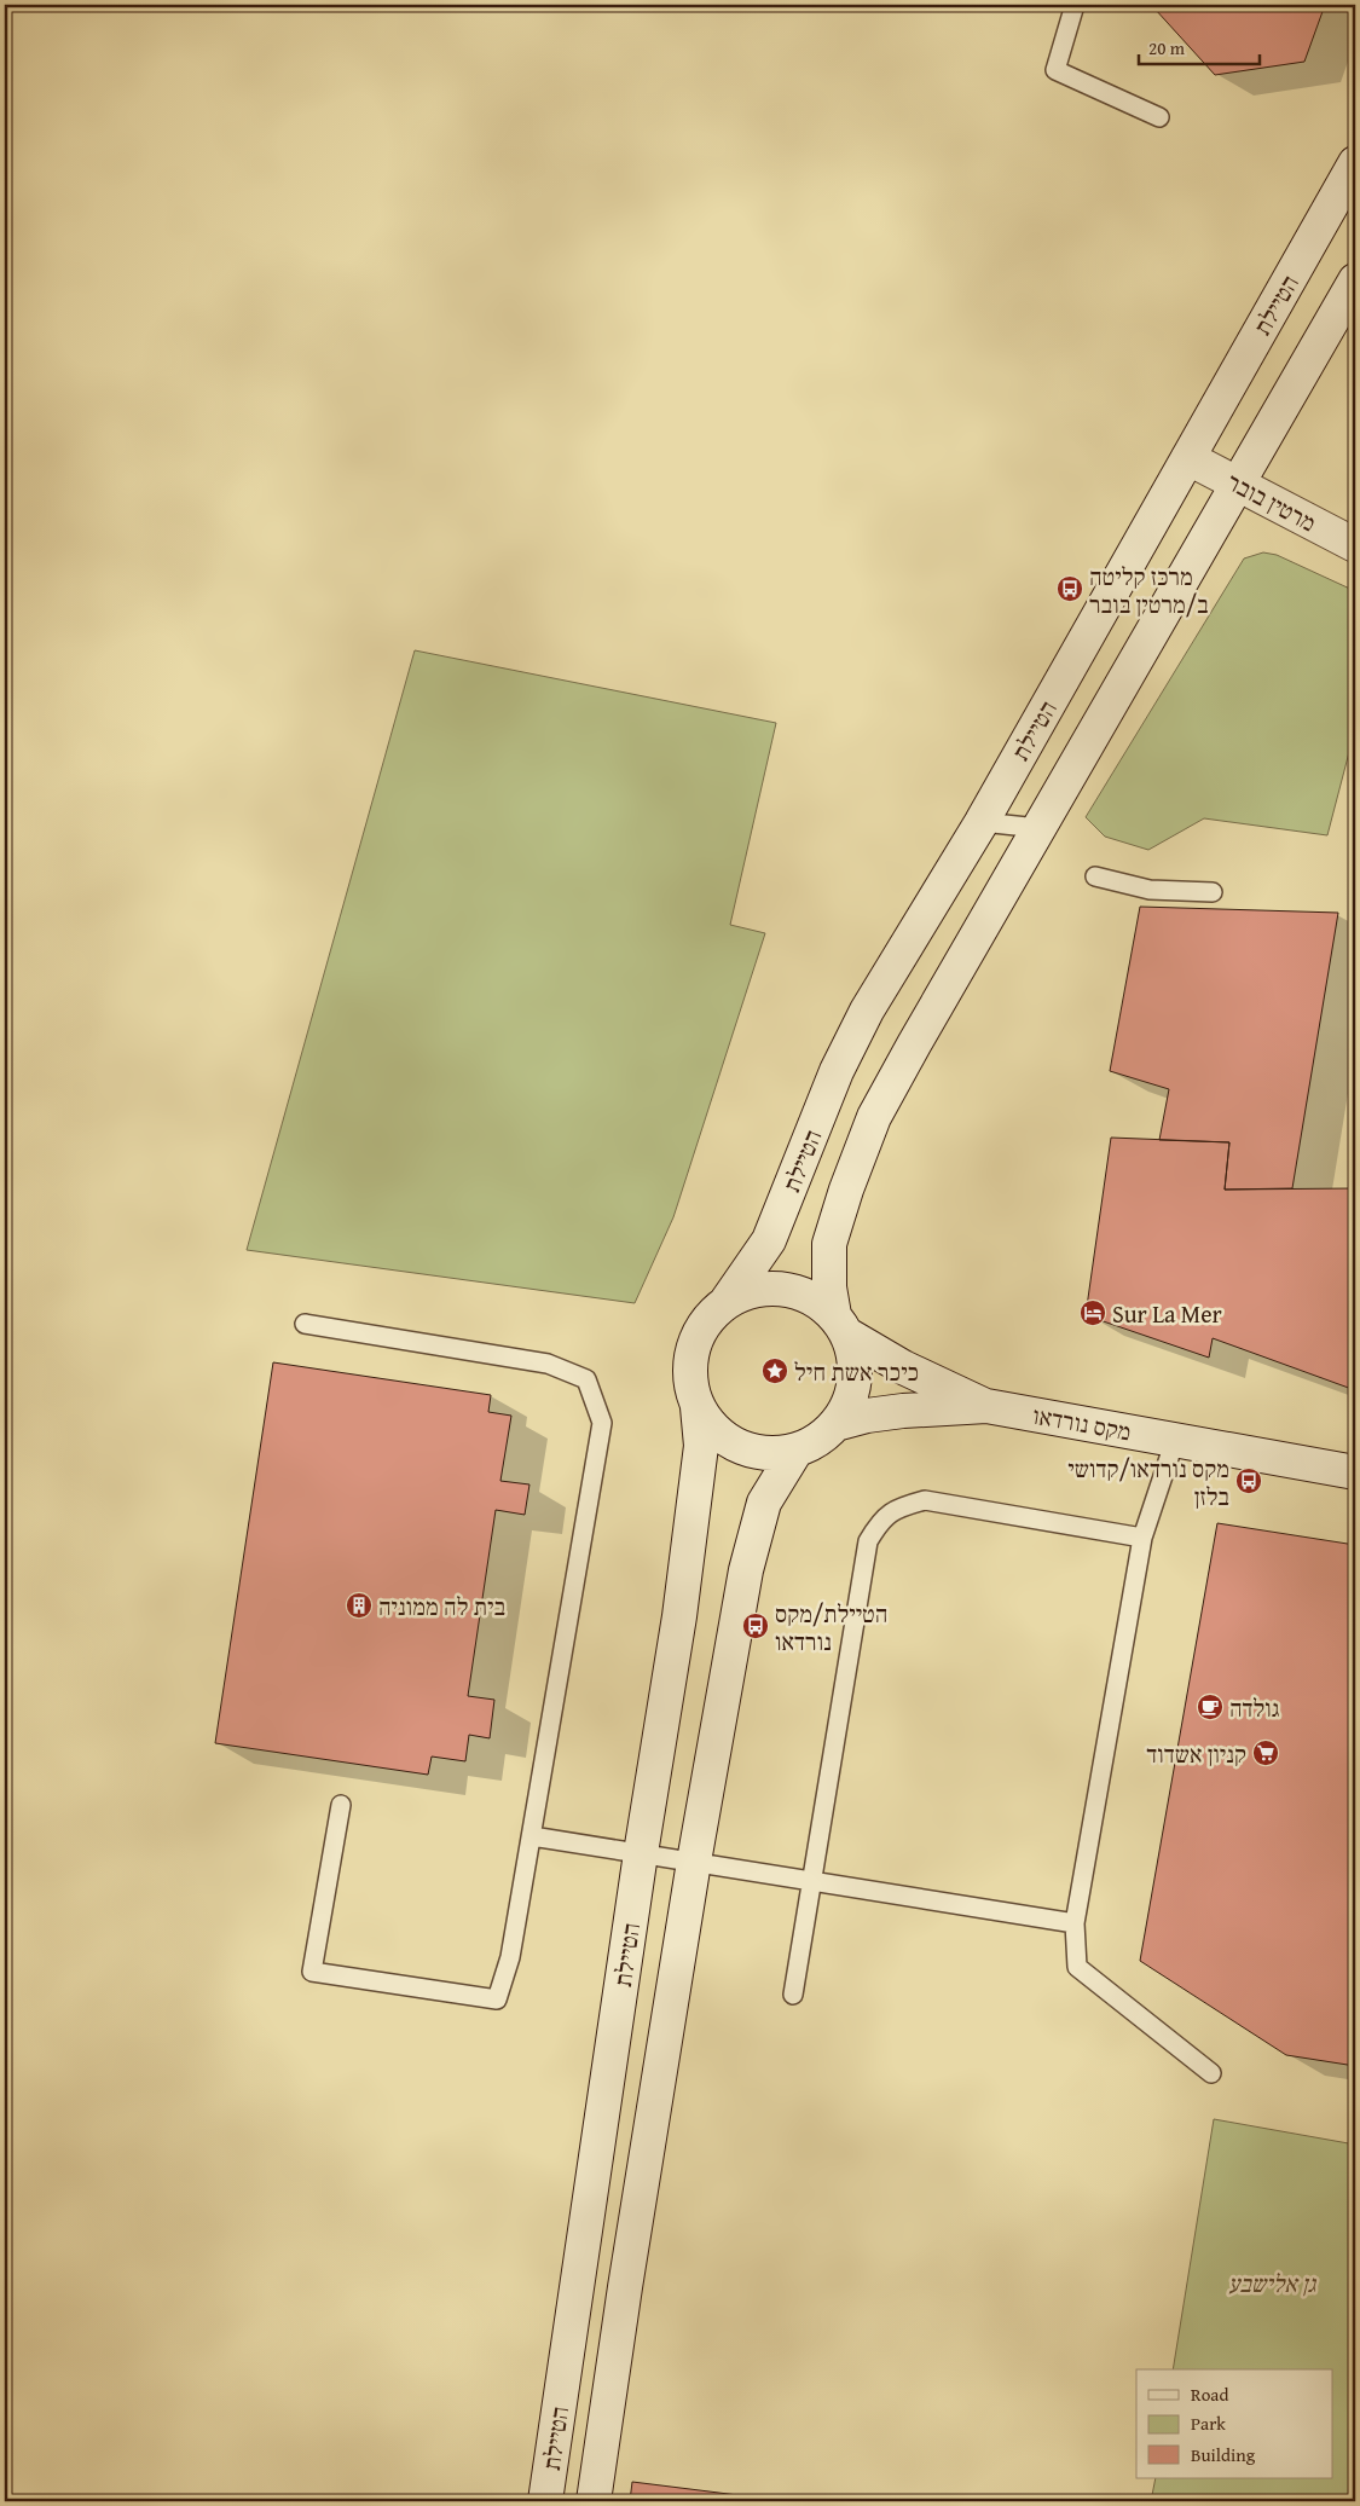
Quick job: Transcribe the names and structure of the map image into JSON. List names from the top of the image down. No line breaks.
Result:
{"streets":{"main road":["הטיילת","מרטין בובר","מקס נורדאו"]},"crossings":[["הטיילת","מרטין בובר"],["הטיילת","מקס נורדאו"]],"parks":["גן אלישבע"],"places":{"bus stop":["מרכז קליטה ב/מרטין בובר","מקס נורדאו/קדושי בלזן","הטיילת/מקס נורדאו"],"hotel":["Sur La Mer"],"place":["כיכר אשת חיל"],"building":["בית לה ממוניה"],"cafe":["גולדה"],"supermarket":["קניון אשדוד"]},"legend":["Road","Park","Building"],"scale_bar":"20 m"}
